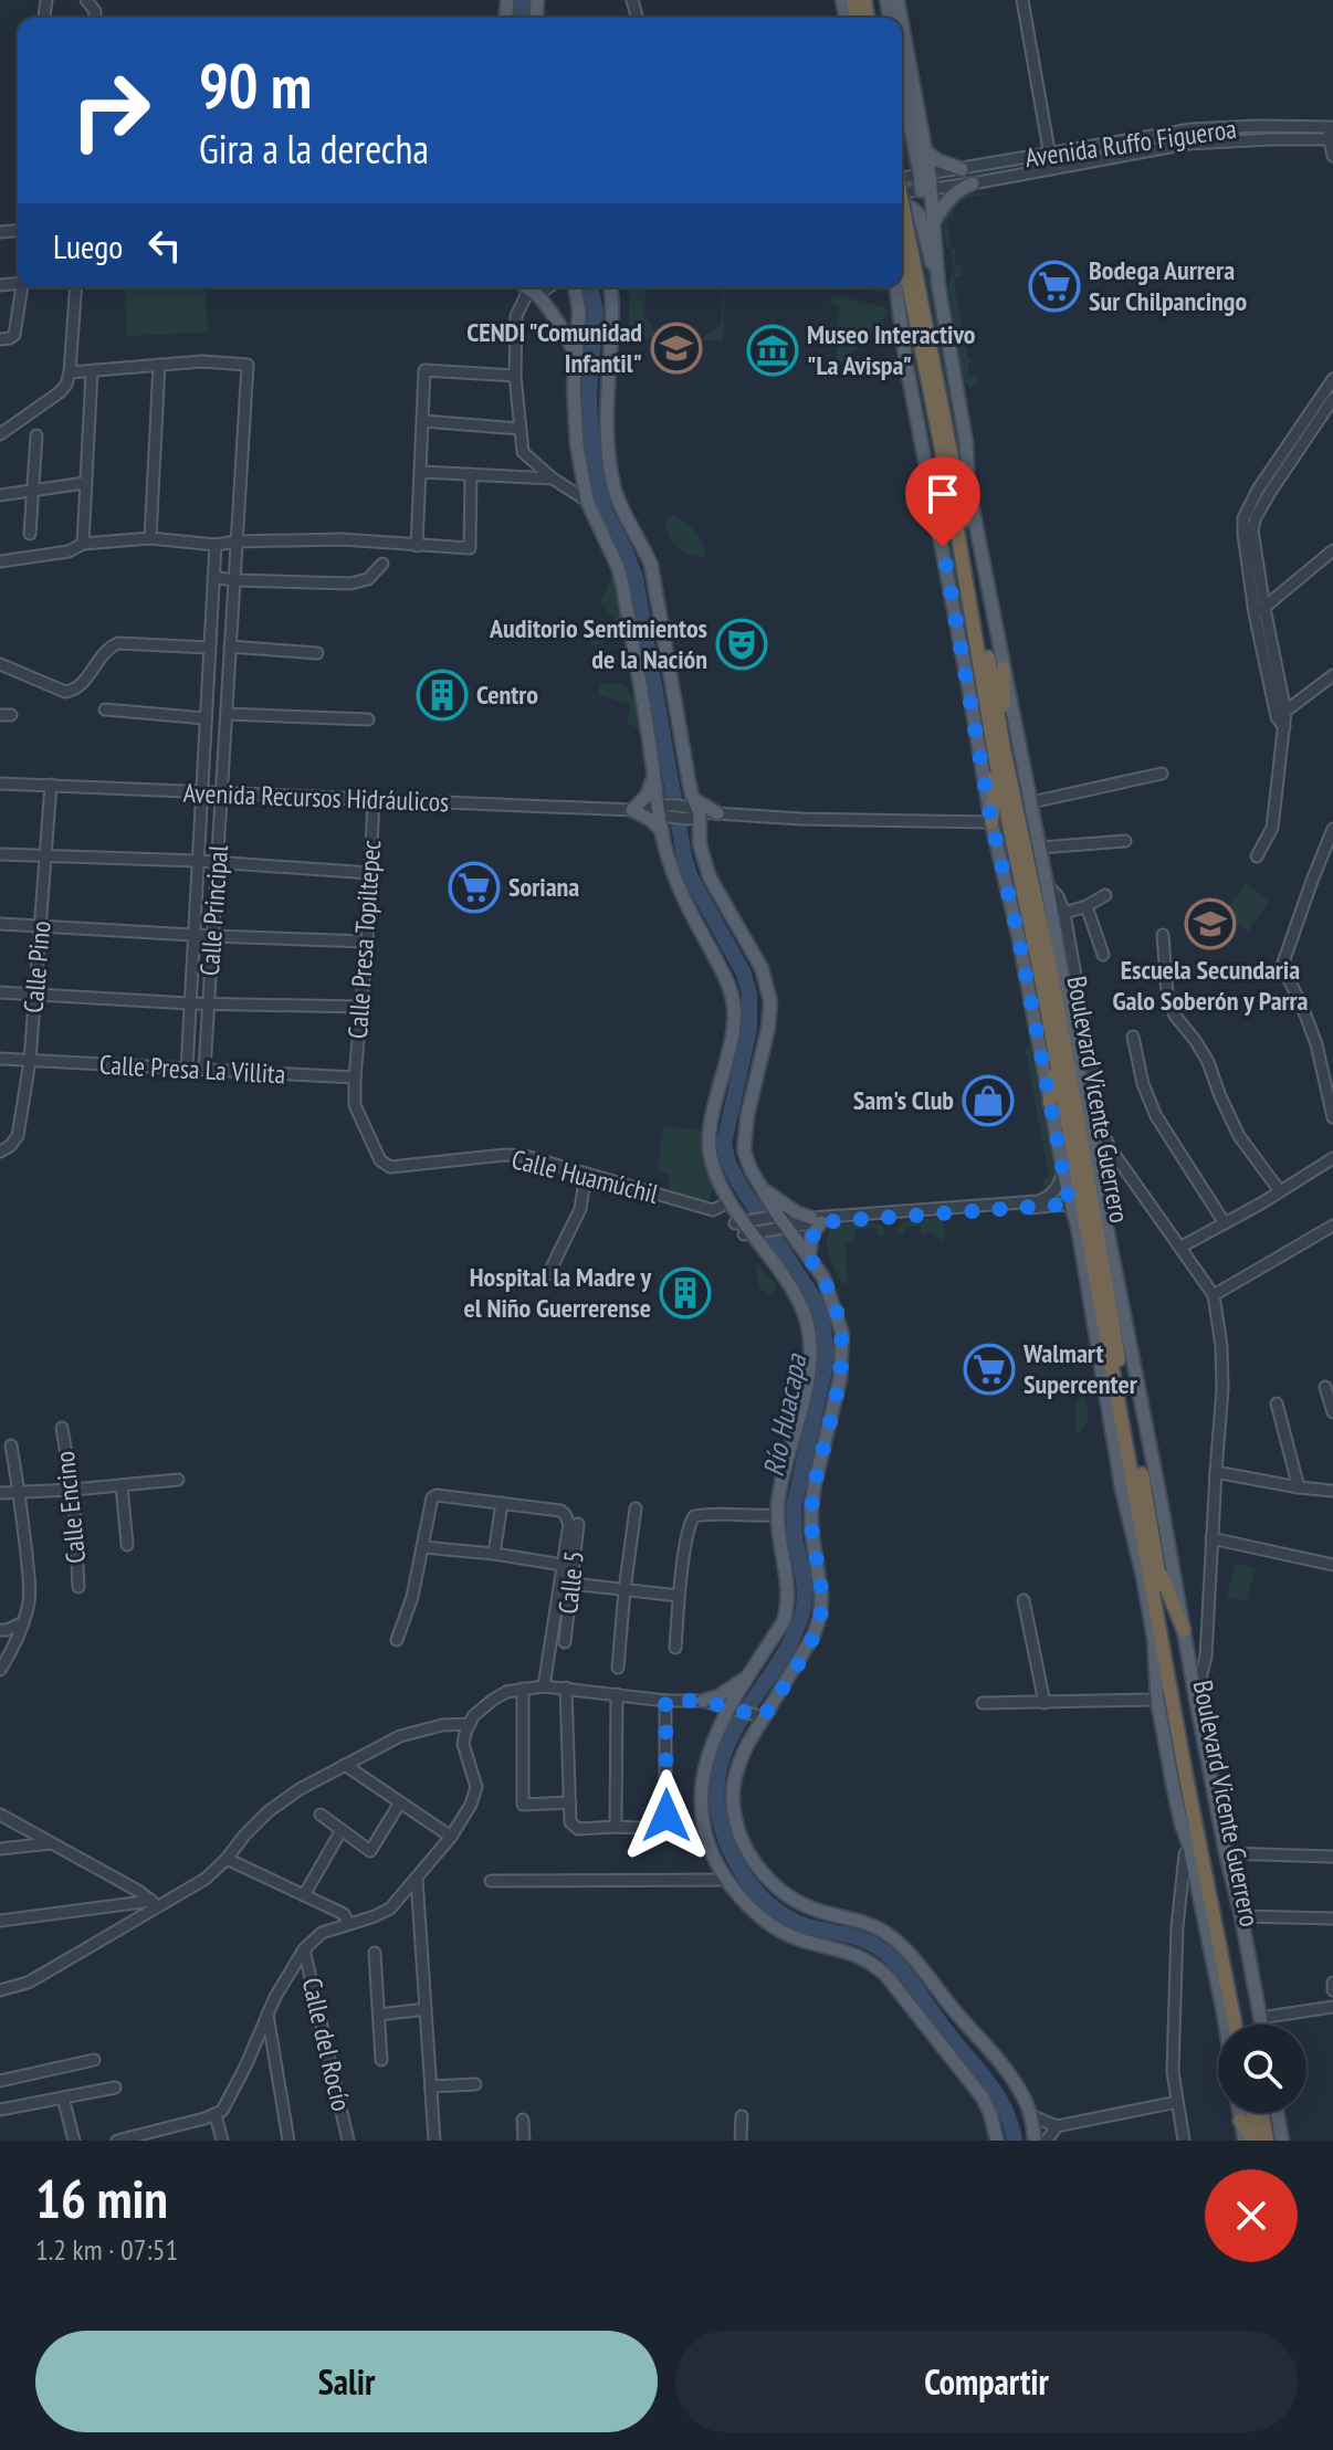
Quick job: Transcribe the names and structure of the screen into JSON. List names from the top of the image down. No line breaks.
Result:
{"streets":{"highway":["Boulevard Vicente Guerrero"],"street":["Avenida Ruffo Figueroa","Avenida Recursos Hidráulicos","Calle Principal","Calle Presa Topiltepec","Calle Pino","Calle Presa La Villita","Calle Huamúchil","Calle Encino","Calle 5","Calle del Rocío"]},"crossings":[["Avenida Ruffo Figueroa","Boulevard Vicente Guerrero"],["Avenida Recursos Hidráulicos","Calle Principal"],["Avenida Recursos Hidráulicos","Calle Presa Topiltepec"],["Avenida Recursos Hidráulicos","Calle Pino"],["Calle Principal","Calle Presa La Villita"],["Calle Presa Topiltepec","Calle Presa La Villita"],["Calle Presa Topiltepec","Calle Huamúchil"],["Calle Pino","Calle Presa La Villita"]],"water":["Río Huacapa"],"places":{"supermarket":["Bodega Aurrera Sur Chilpancingo","Soriana","Walmart Supercenter"],"school or university":["CENDI \"Comunidad Infantil\"","Escuela Secundaria Galo Soberón y Parra"],"museum":["Museo Interactivo \"La Avispa\""],"theatre":["Auditorio Sentimientos de la Nación"],"building":["Centro","Hospital la Madre y el Niño Guerrerense"],"shop":["Sam's Club"]},"page":{"turn":["90 m","Gira a la derecha"],"then":"Luego","heading":["16 min","1.2 km · 07:51"],"buttons":["Salir","Compartir"]}}
